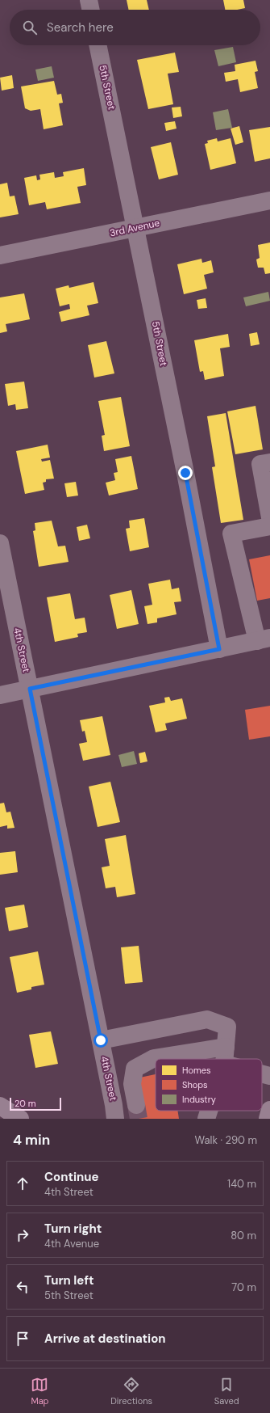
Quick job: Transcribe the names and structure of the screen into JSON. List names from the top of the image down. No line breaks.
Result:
{"streets":{"street":["5th Street","3rd Avenue","4th Street"]},"crossings":[["5th Street","3rd Avenue"]],"legend":["Homes","Shops","Industry"],"scale_bar":"20 m","page":{"search":"Search here","scale":"20 m","heading":["4 min","Walk · 290 m"],"list":[["Continue","4th Street","140 m"],["Turn right","4th Avenue","80 m"],["Turn left","5th Street","70 m"],"Arrive at destination"],"nav":["Map","Directions","Saved"]}}
